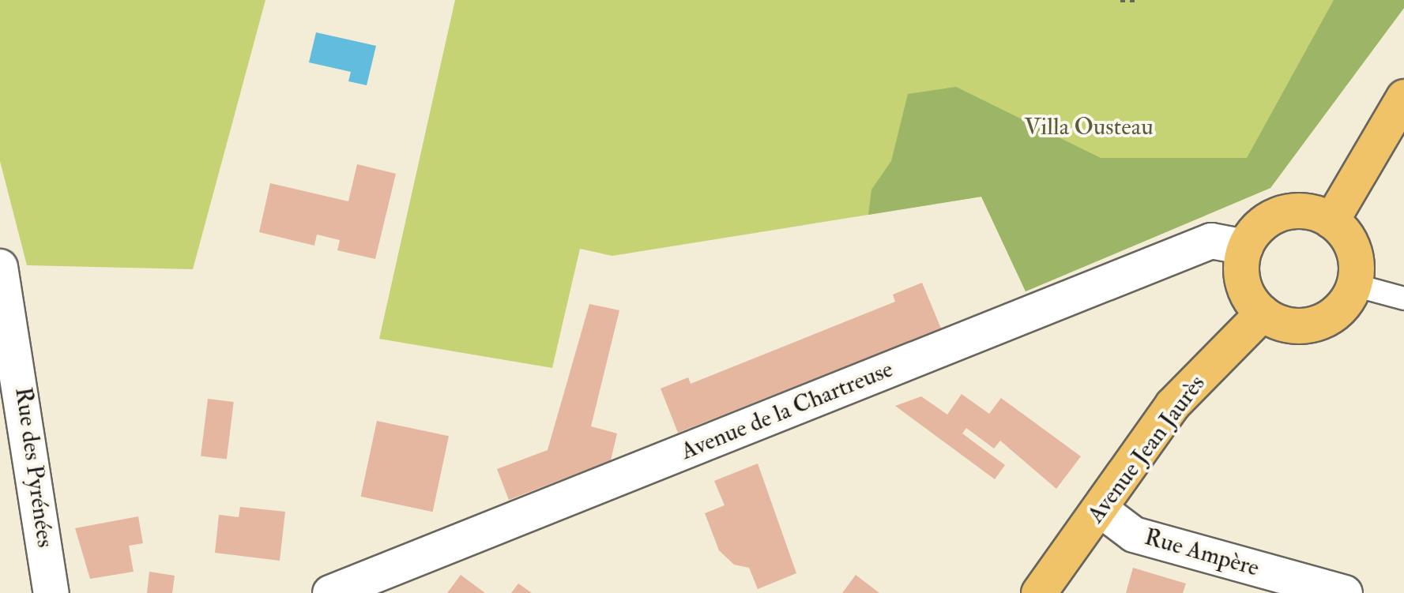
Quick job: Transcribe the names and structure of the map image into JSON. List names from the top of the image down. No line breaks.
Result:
{"streets":{"main road":["Avenue Jean Jaurès"],"street":["Avenue de la Chartreuse","Rue des Pyrénées","Rue Ampère"]},"crossings":[["Avenue de la Chartreuse","Avenue Jean Jaurès"],["Avenue Jean Jaurès","Rue Ampère"]],"parks":["Villa Ousteau"]}
